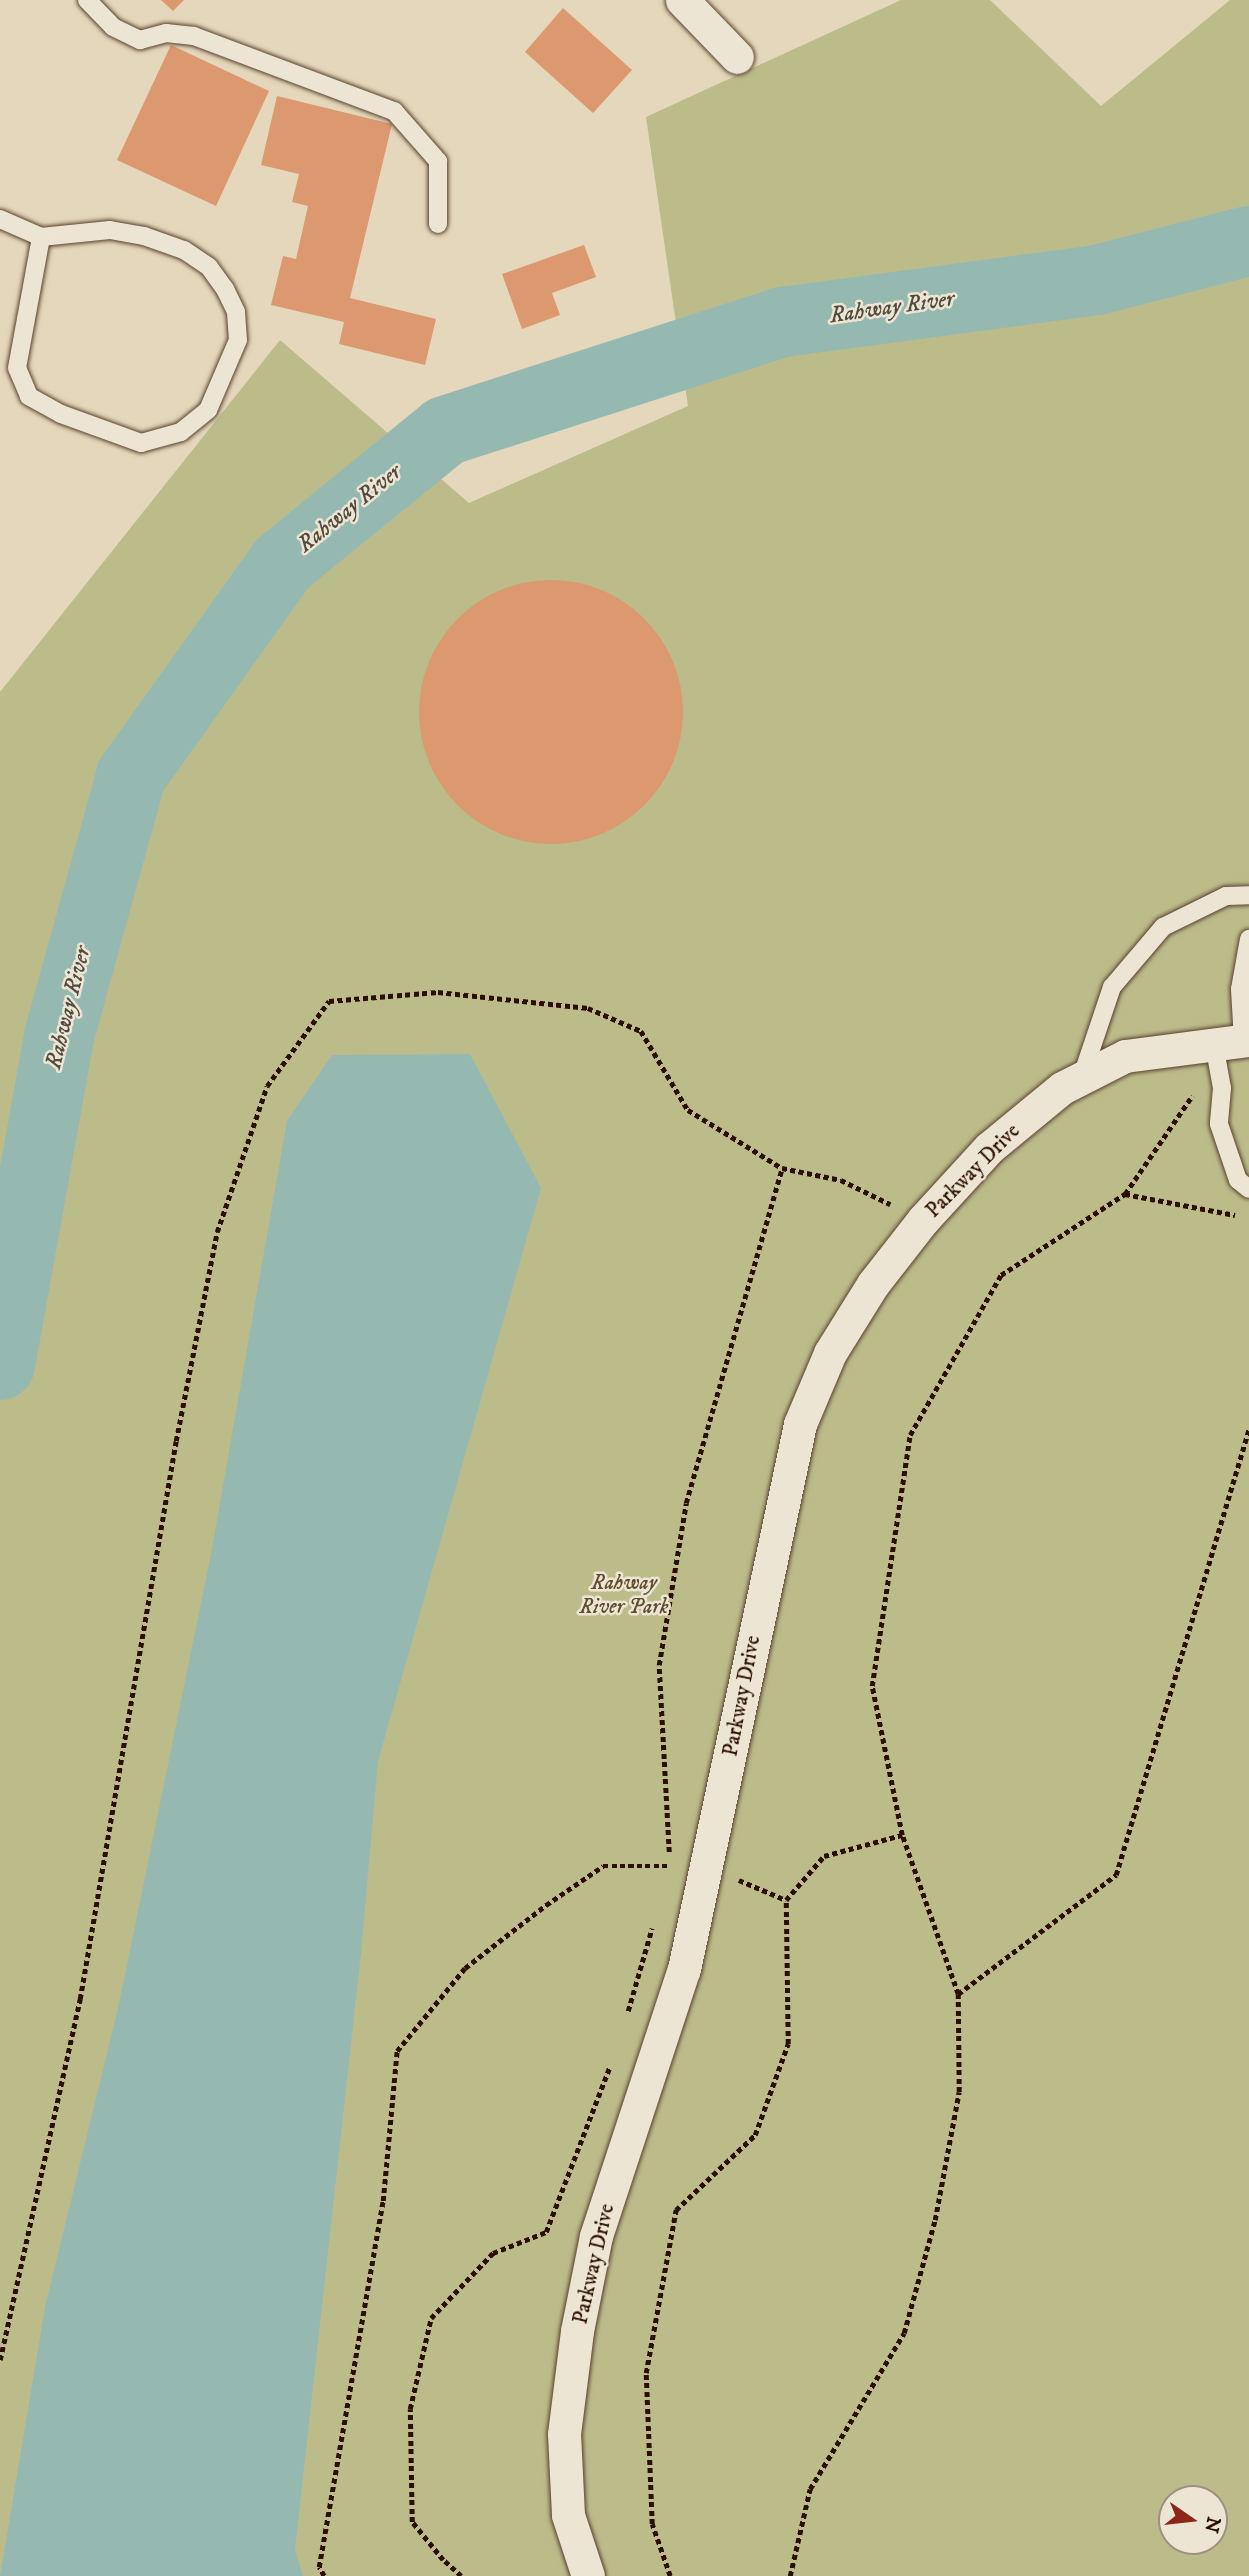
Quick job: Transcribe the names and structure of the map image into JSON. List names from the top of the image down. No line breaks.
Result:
{"streets":{"street":["Parkway Drive"]},"water":["Rahway River"],"parks":["Rahway River Park"],"north":"right"}
